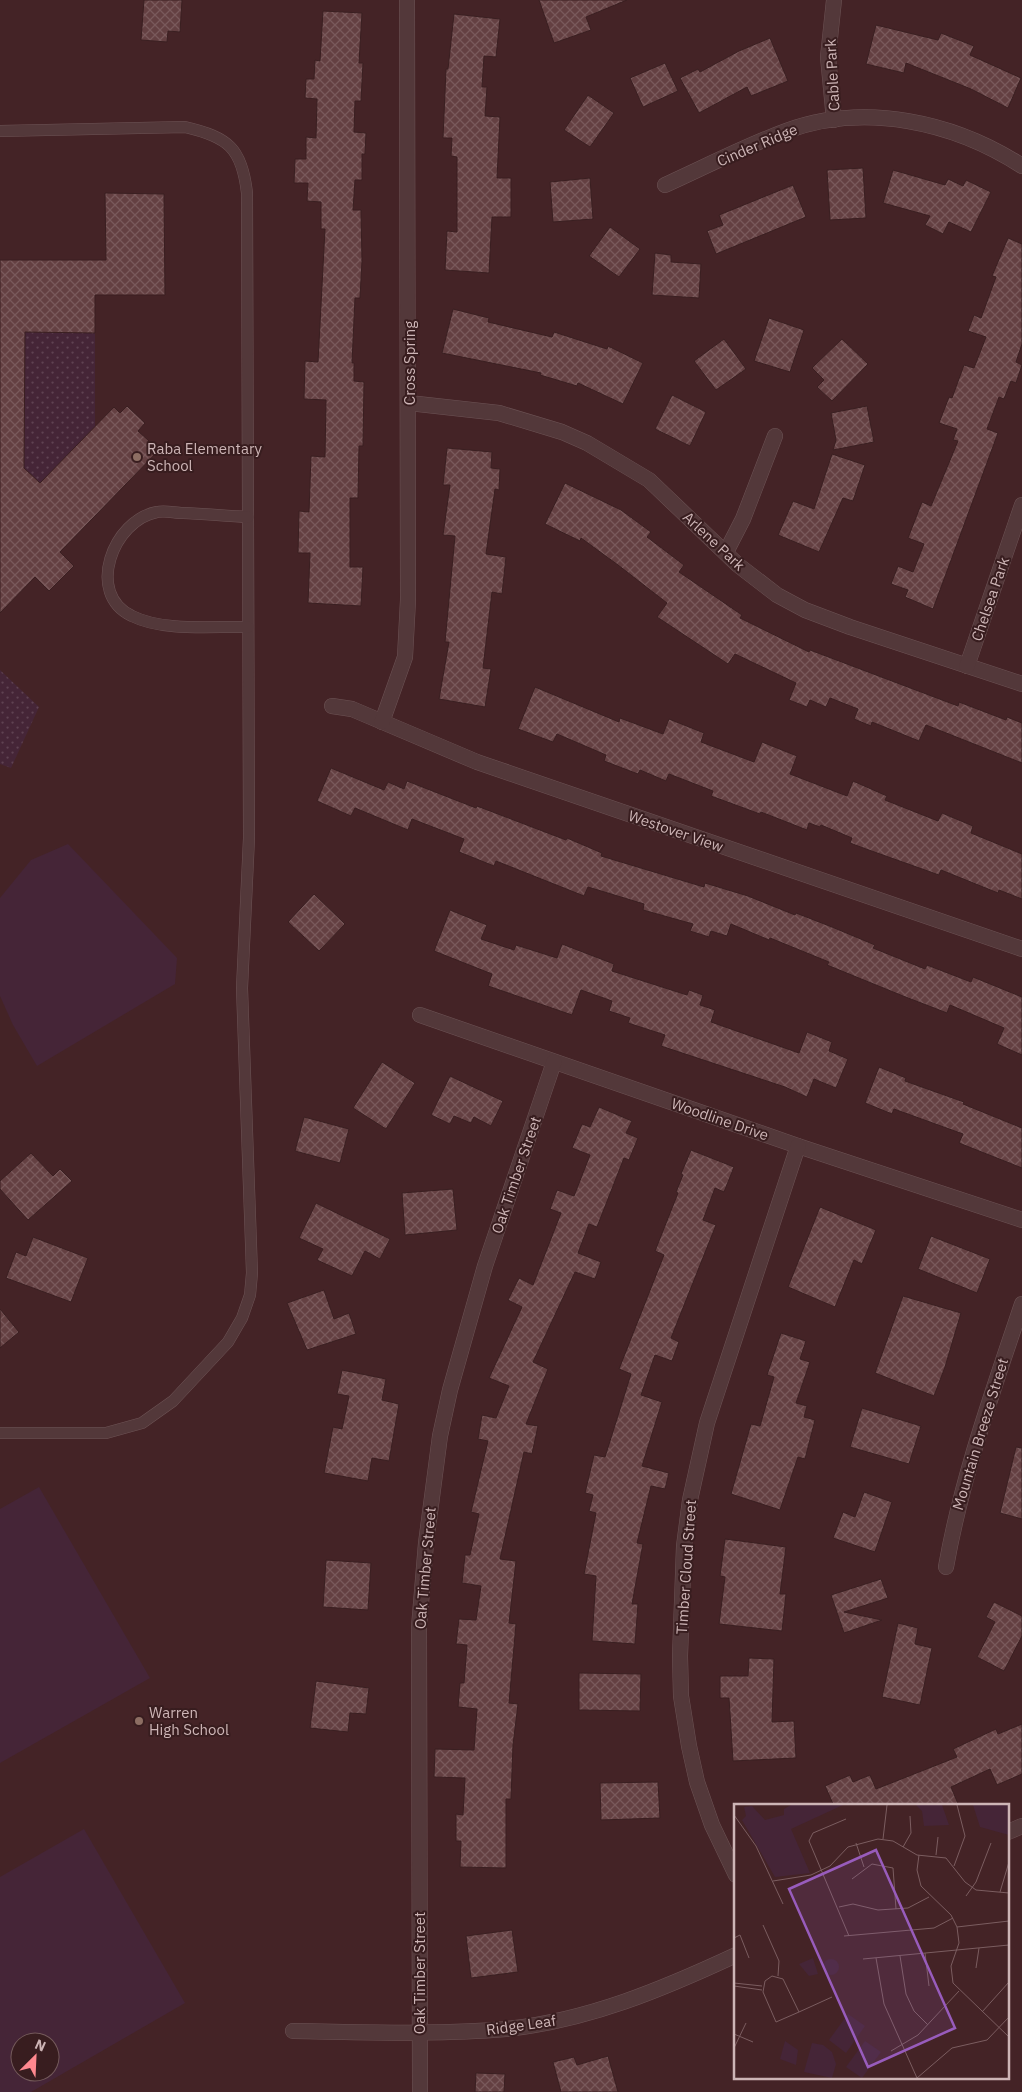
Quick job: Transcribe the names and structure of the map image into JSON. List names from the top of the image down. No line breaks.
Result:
{"streets":{"street":["Cable Park","Cinder Ridge","Cross Spring","Arlene Park","Chelsea Park","Westover View","Woodline Drive","Oak Timber Street","Mountain Breeze Street","Timber Cloud Street","Ridge Leaf"]},"crossings":[["Cable Park","Cinder Ridge"],["Cross Spring","Arlene Park"],["Cross Spring","Westover View"],["Arlene Park","Chelsea Park"],["Woodline Drive","Oak Timber Street"],["Woodline Drive","Timber Cloud Street"],["Oak Timber Street","Ridge Leaf"]],"places":["Raba Elementary School","Warren High School"],"north":"top right"}
